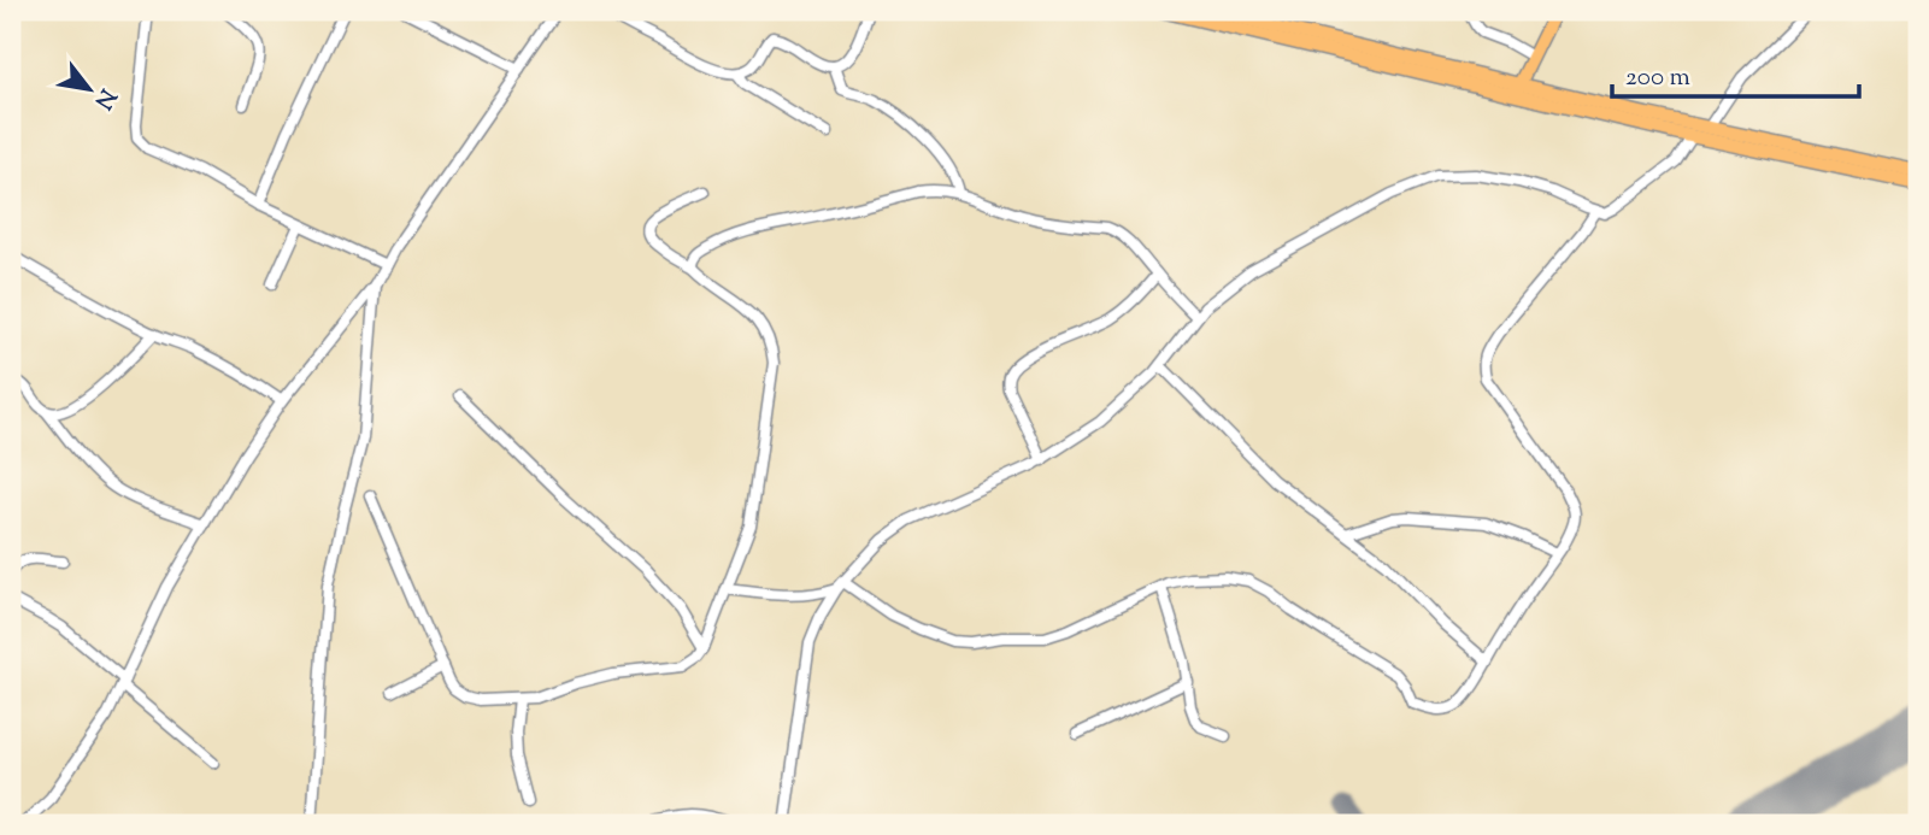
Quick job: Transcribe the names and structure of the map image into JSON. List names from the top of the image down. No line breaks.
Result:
{"scale_bar":"200 m","north":"bottom right"}
